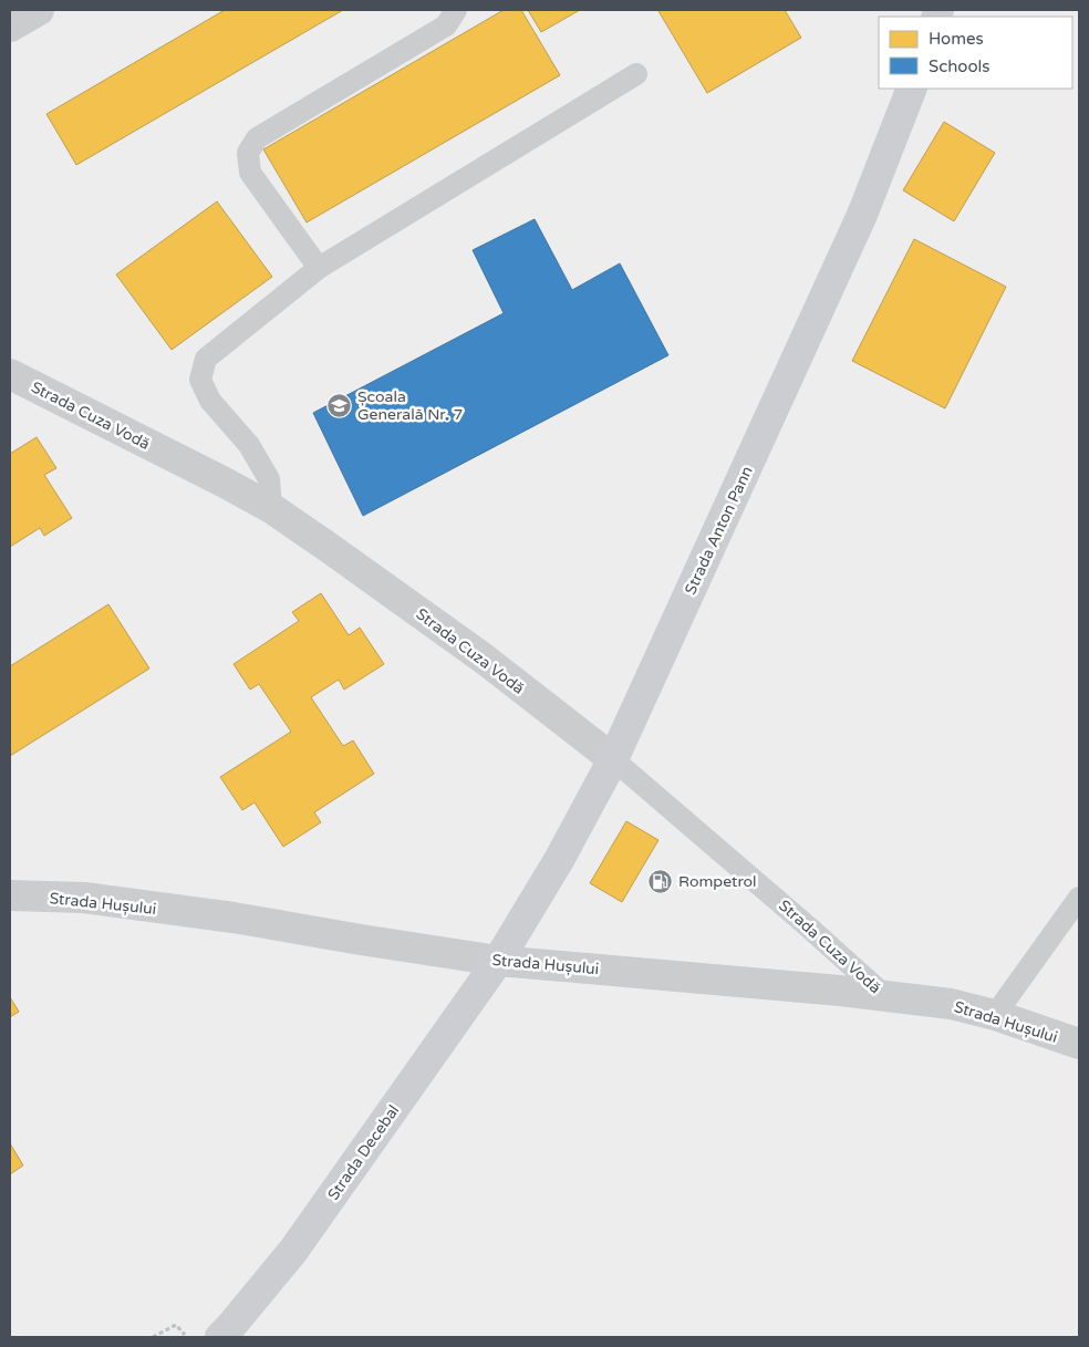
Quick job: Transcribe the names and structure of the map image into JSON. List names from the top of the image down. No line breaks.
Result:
{"streets":{"main road":["Strada Anton Pann","Strada Decebal"],"street":["Strada Cuza Vodă","Strada Hușului"]},"crossings":[["Strada Cuza Vodă","Strada Anton Pann"],["Strada Cuza Vodă","Strada Hușului"],["Strada Anton Pann","Strada Hușului"],["Strada Anton Pann","Strada Decebal"],["Strada Hușului","Strada Decebal"]],"places":{"school or university":["Școala Generală Nr. 7"],"fuel station":["Rompetrol"]},"legend":["Homes","Schools"]}
